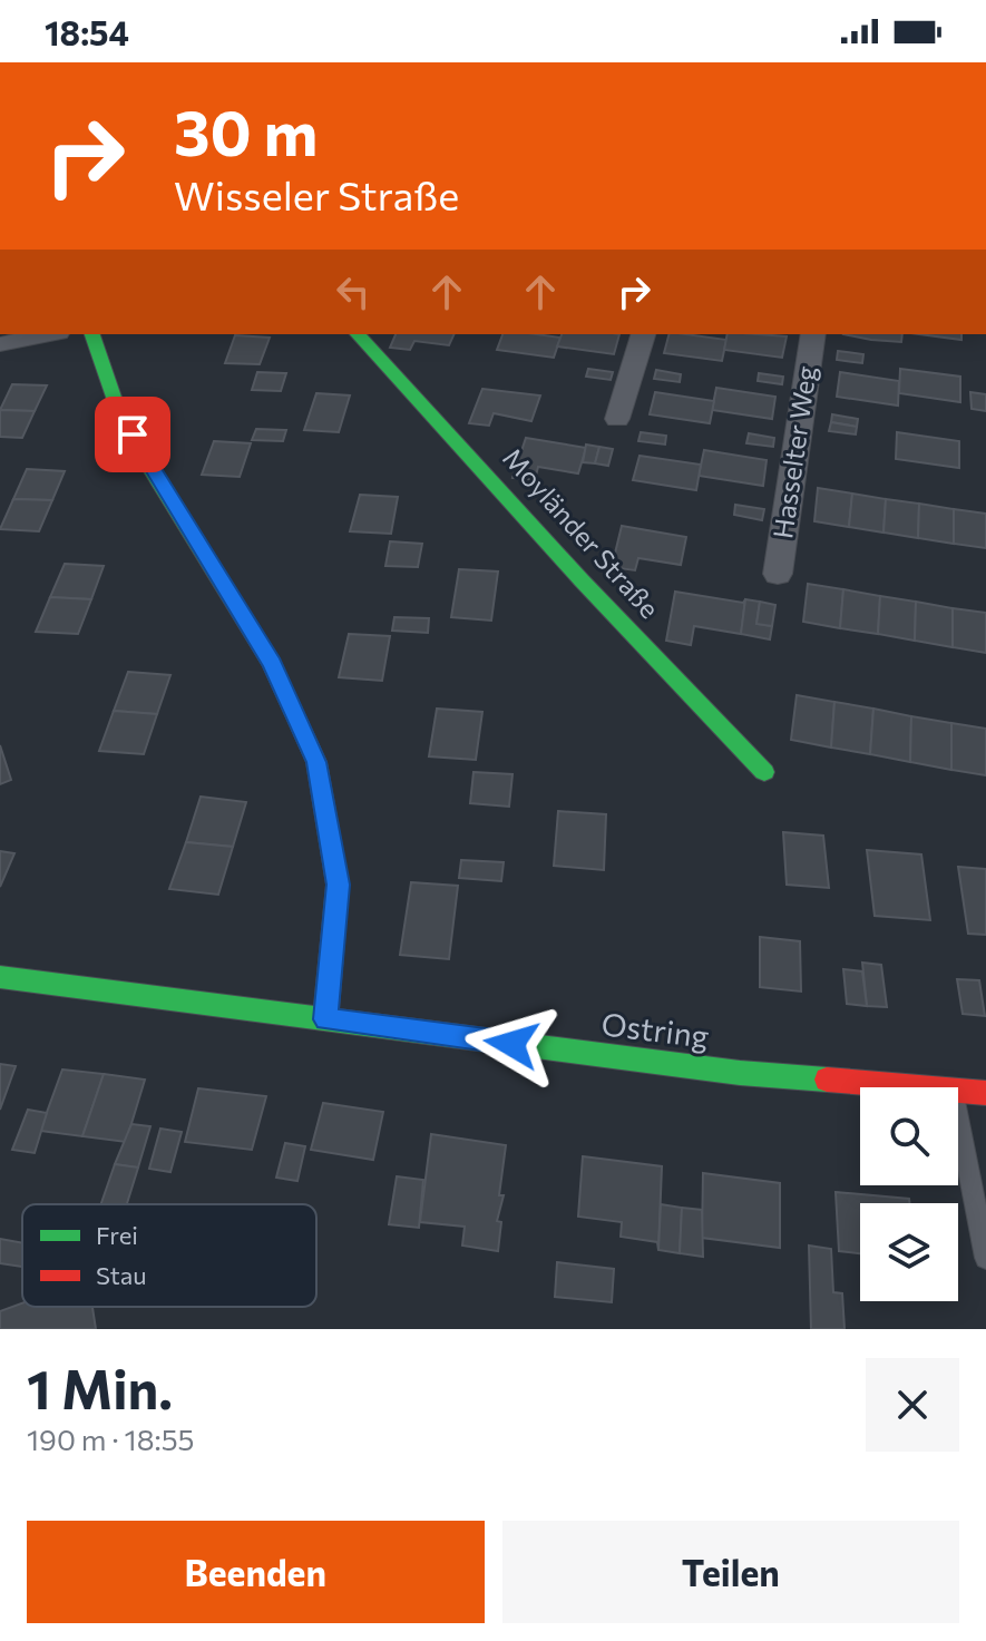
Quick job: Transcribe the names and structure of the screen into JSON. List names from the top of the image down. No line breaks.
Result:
{"streets":{"street":["Hasselter Weg","Moyländer Straße","Ostring"]},"legend":["Frei","Stau"],"page":{"status":"18:54","turn":["30 m","Wisseler Straße"],"heading":["1 Min.","190 m · 18:55"],"buttons":["Beenden","Teilen"]}}
